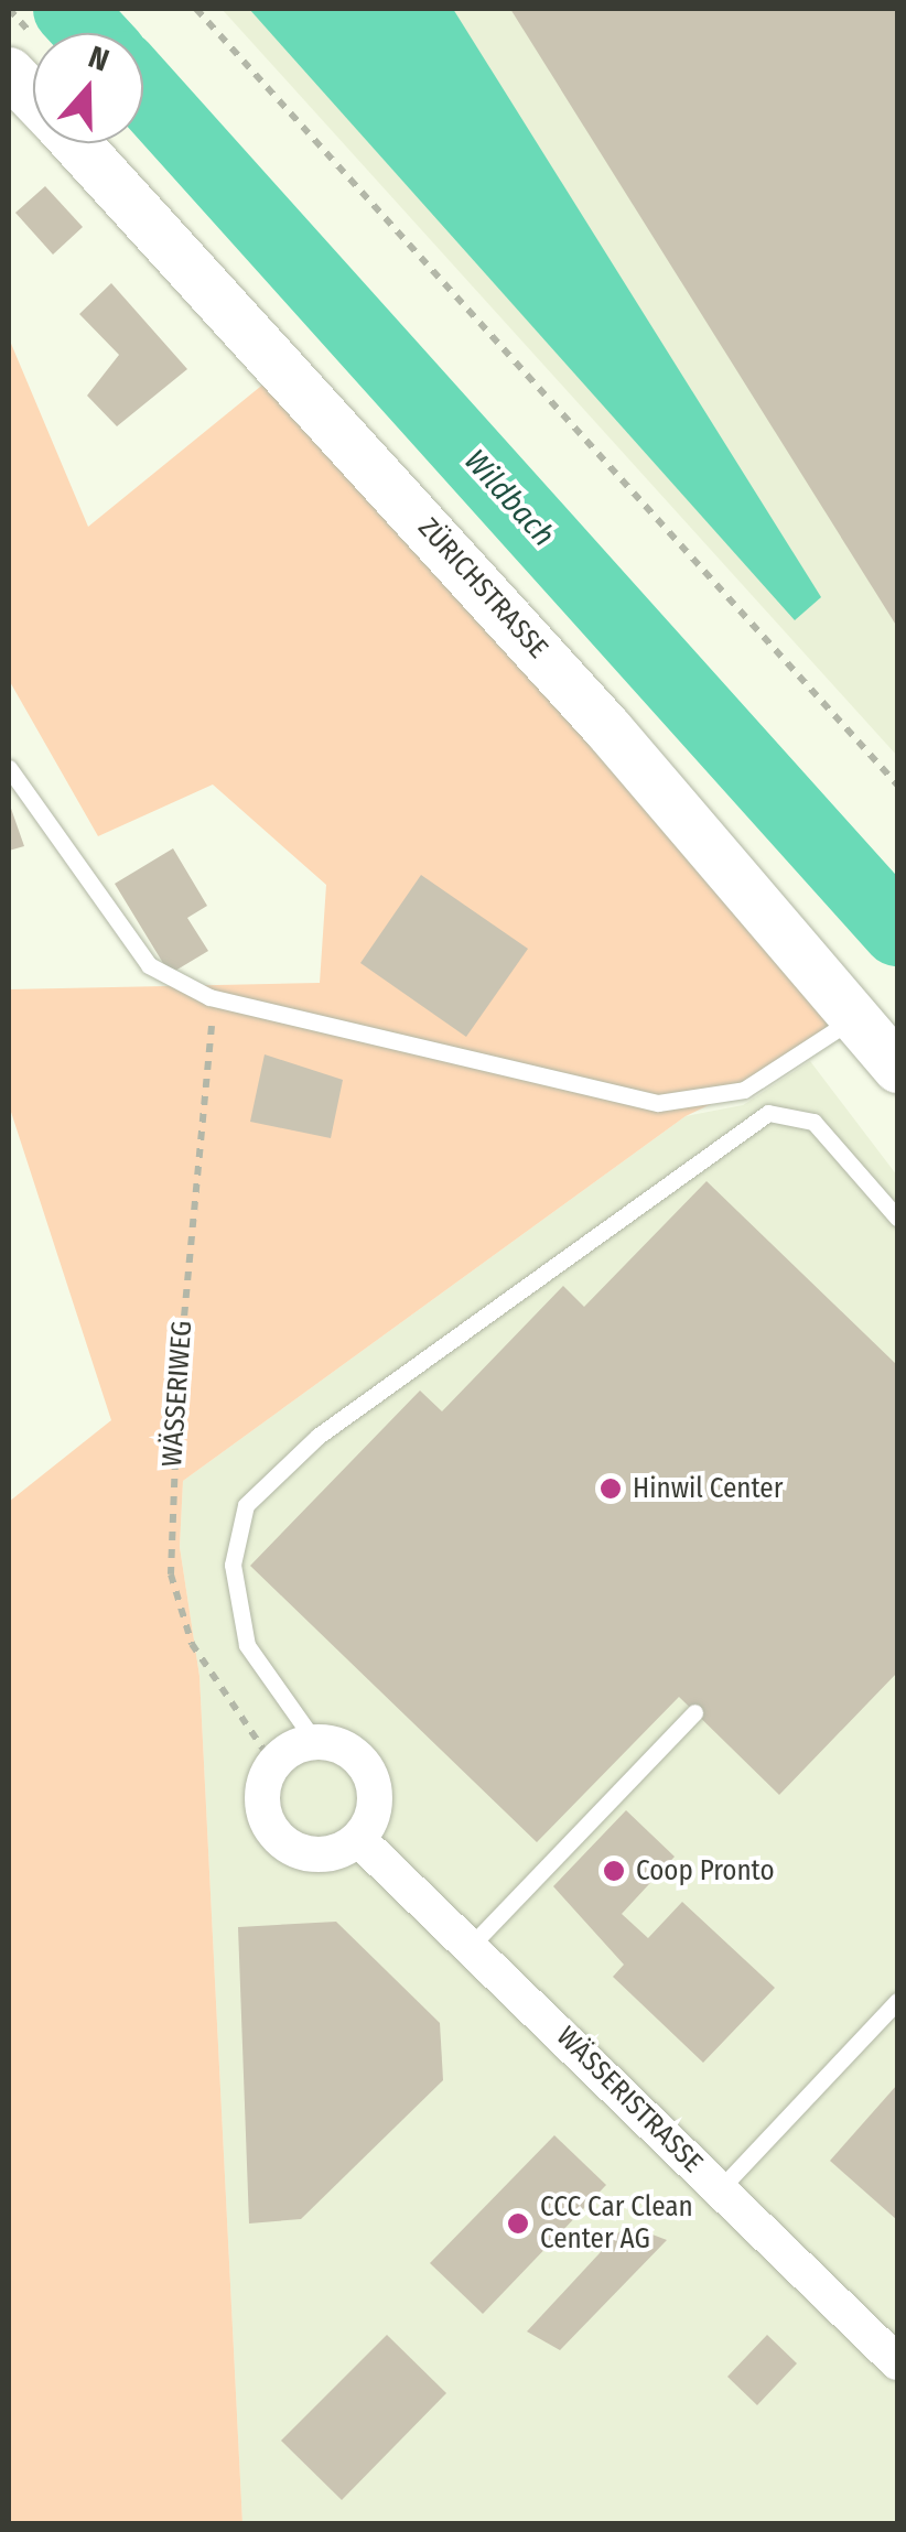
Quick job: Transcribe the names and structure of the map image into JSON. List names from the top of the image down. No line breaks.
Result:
{"streets":{"main road":["ZÜRICHSTRASSE"],"street":["WÄSSERISTRASSE"],"path":["WÄSSERIWEG"]},"crossings":[["WÄSSERIWEG","WÄSSERISTRASSE"]],"water":["Wildbach"],"places":["Hinwil Center","Coop Pronto","CCC Car Clean Center AG"],"north":"top"}
